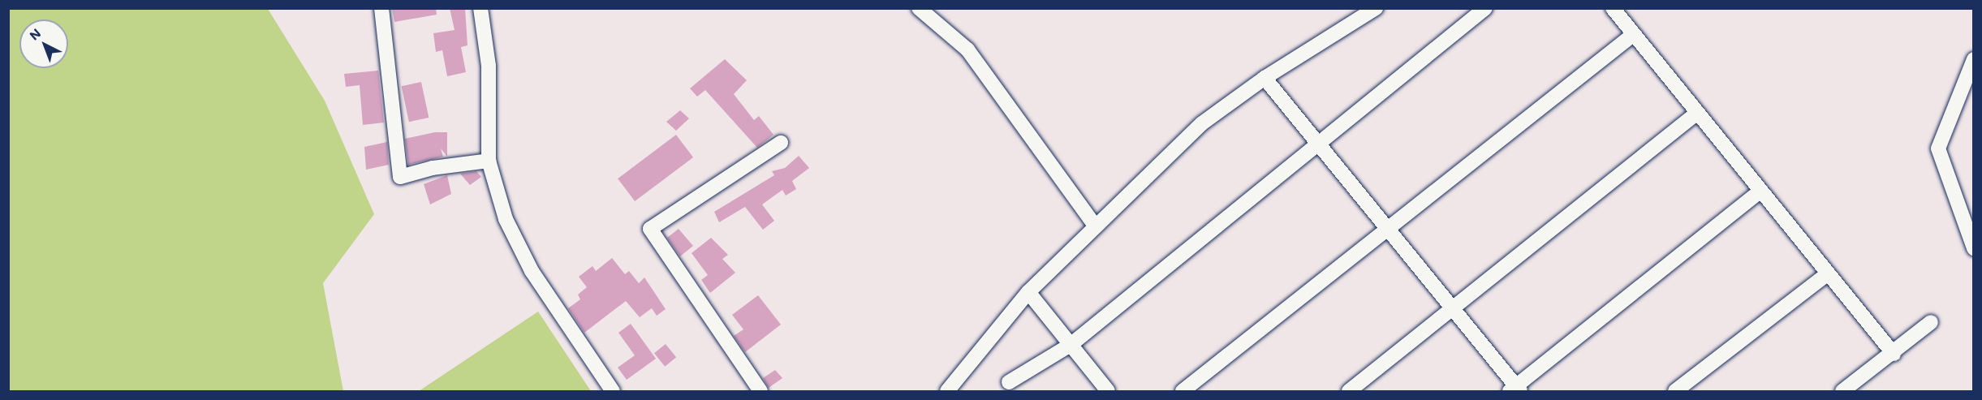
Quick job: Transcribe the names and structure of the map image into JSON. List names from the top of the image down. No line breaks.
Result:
{"north":"top left"}
